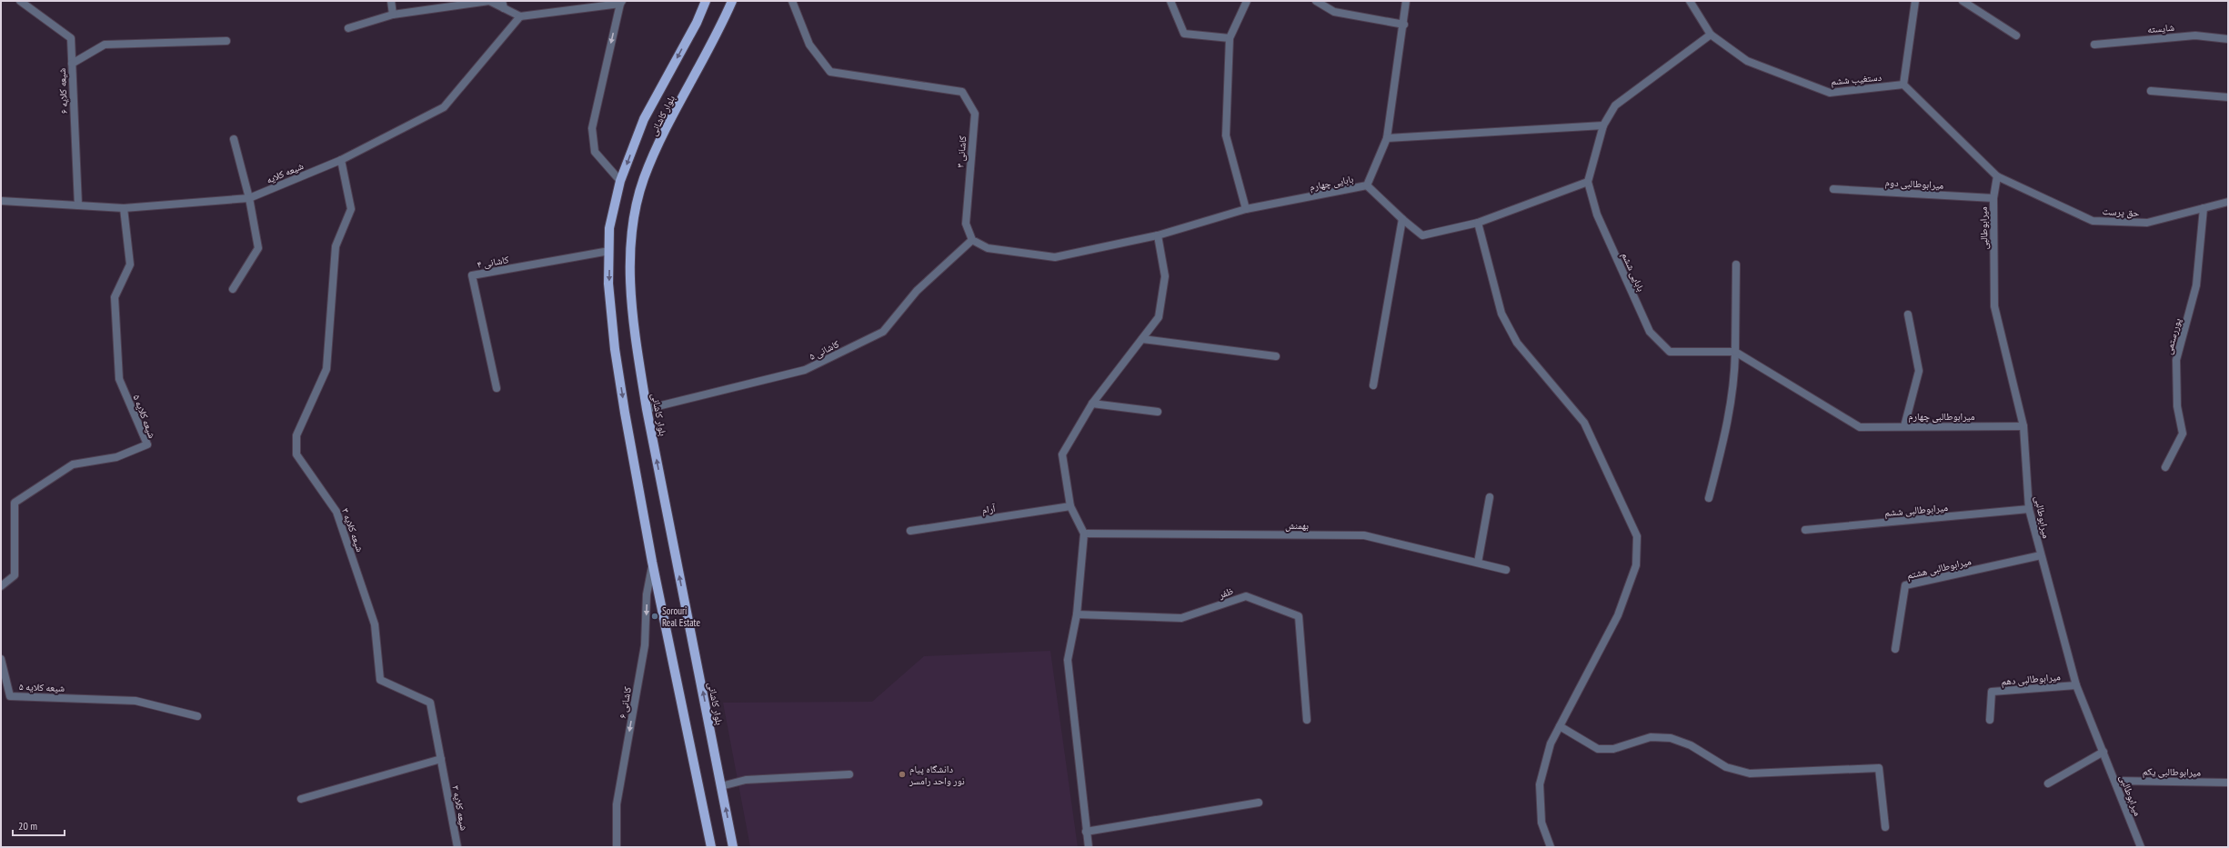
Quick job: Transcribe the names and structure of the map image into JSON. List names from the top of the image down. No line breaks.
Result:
{"streets":{"main road":["بلوار کاشانی"],"street":["شایسته","دستغیب ششم","شیعه کلایه ۶","کاشانی ۳","شیعه کلایه","بابایی چهارم","میرابوطالبی دوم","حق پرست","میرابوطالبی","کاشانی ۴","بابایی ششم","پوررستمی","کاشانی ۵","شیعه کلایه ۵","میرابوطالبی چهارم","آرام","میرابوطالبی ششم","بهمنش","شیعه کلایه ۳","میرابوطالبی هشتم","ظفر","میرابوطالبی دهم","کاشانی ۶","میرابوطالبی یکم"]},"crossings":[["شیعه کلایه ۶","شیعه کلایه"],["بلوار کاشانی","کاشانی ۴"],["بلوار کاشانی","کاشانی ۵"],["بلوار کاشانی","کاشانی ۶"],["کاشانی ۳","کاشانی ۵"],["شیعه کلایه","شیعه کلایه ۵"],["شیعه کلایه","شیعه کلایه ۳"],["میرابوطالبی دوم","میرابوطالبی"],["حق پرست","میرابوطالبی"],["حق پرست","پوررستمی"],["میرابوطالبی","میرابوطالبی چهارم"],["میرابوطالبی","میرابوطالبی ششم"],["میرابوطالبی","میرابوطالبی هشتم"],["میرابوطالبی","میرابوطالبی دهم"],["میرابوطالبی","میرابوطالبی یکم"],["بابایی ششم","میرابوطالبی چهارم"]],"one_way":["کاشانی ۶"],"places":["Sorouri Real Estate","دانشگاه پیام نور واحد رامسر"],"scale_bar":"20 m"}
